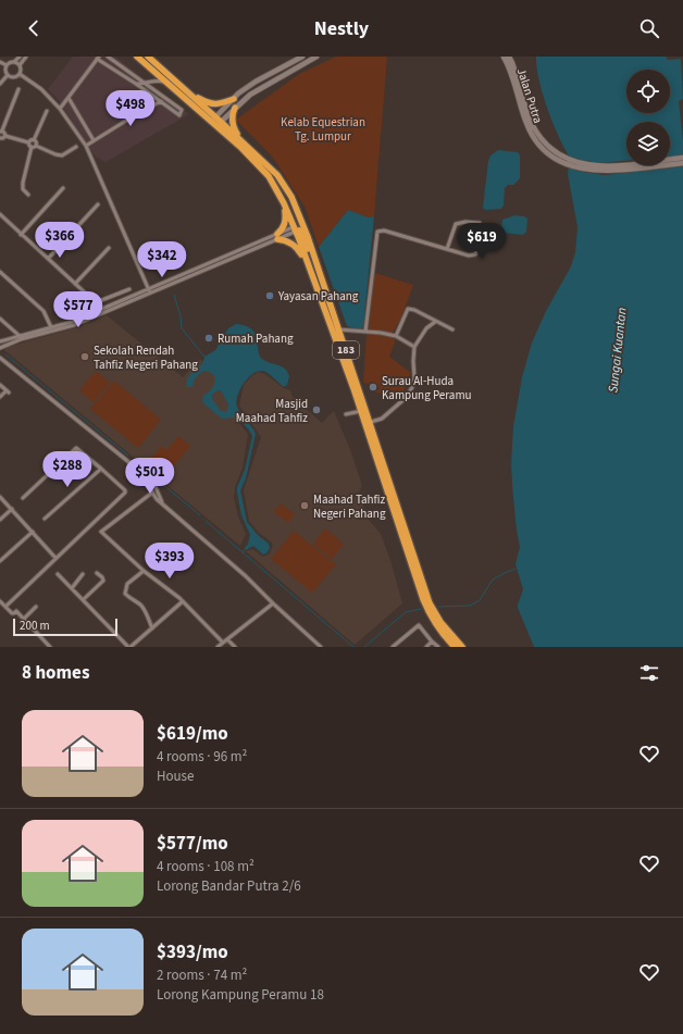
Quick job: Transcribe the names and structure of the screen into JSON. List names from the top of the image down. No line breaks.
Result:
{"streets":{"highway":["183"],"main road":["Jalan Putra"]},"water":["Sungai Kuantan"],"parks":["Kelab Equestrian Tg. Lumpur"],"places":["Yayasan Pahang","Rumah Pahang","Sekolah Rendah Tahfiz Negeri Pahang","Surau Al-Huda Kampung Peramu","Masjid Maahad Tahfiz","Maahad Tahfiz Negeri Pahang"],"scale_bar":"200 m","page":{"header":"Nestly","price":["$498","$366","$619","$342","$577","$288","$501","$393"],"scale":"200 m","heading":"8 homes","list":[{"name":"$619/mo","note":"4 rooms · 96 m² · House"},{"name":"$577/mo","note":"4 rooms · 108 m² · Lorong Bandar Putra 2/6"},{"name":"$393/mo","note":"2 rooms · 74 m² · Lorong Kampung Peramu 18"}]}}
